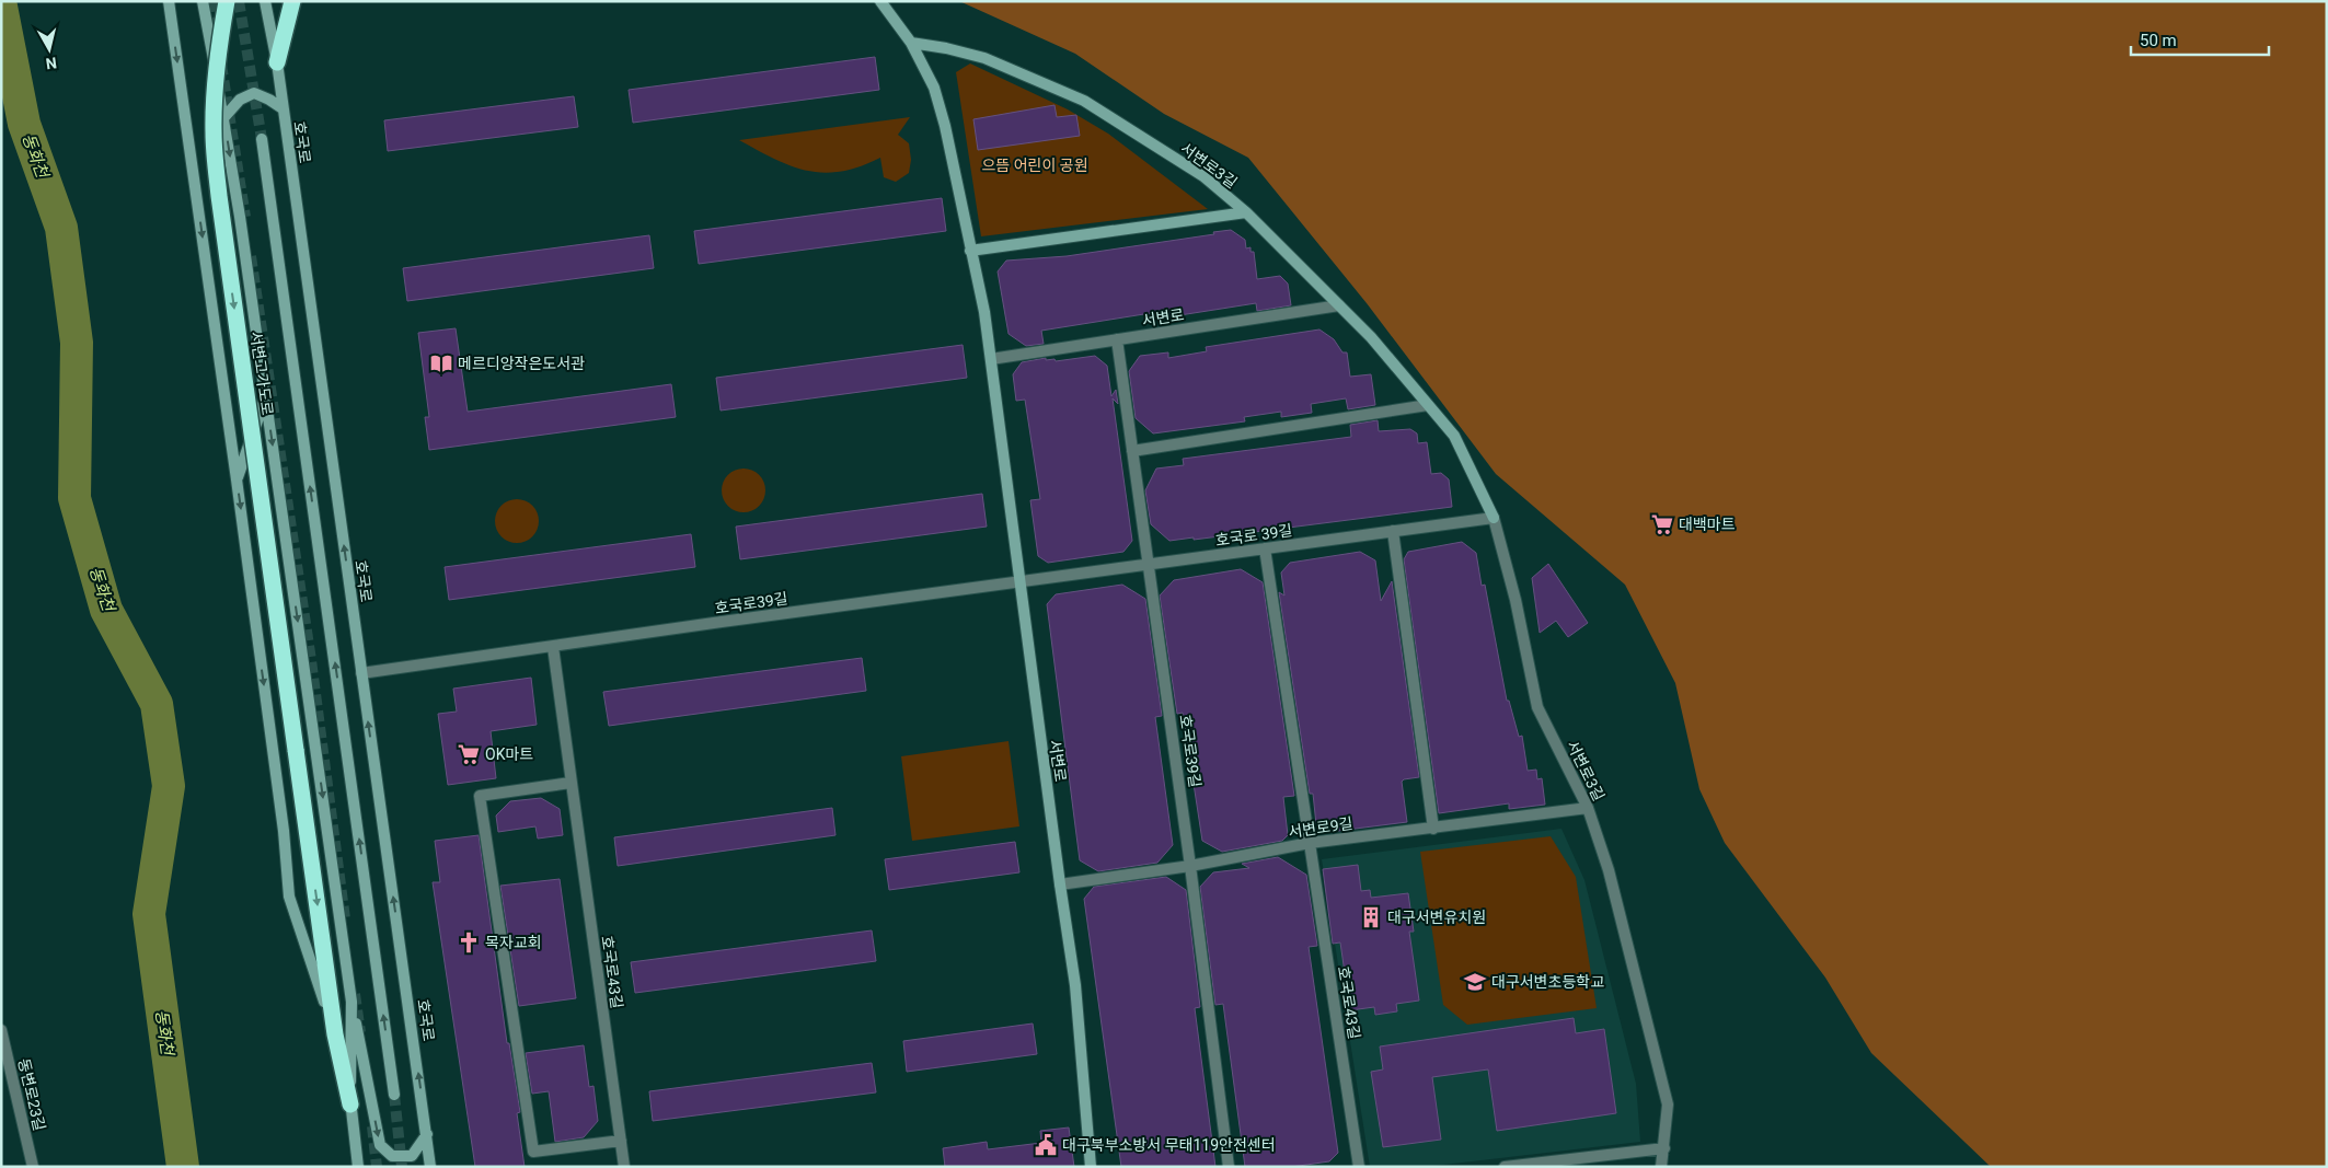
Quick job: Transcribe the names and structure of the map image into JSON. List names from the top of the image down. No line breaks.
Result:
{"streets":{"highway":["서변고가도로"],"main road":["호국로","서변로3길","서변로"],"street":["호국로 39길","호국로39길","서변로9길","호국로43길","동변로23길"]},"crossings":[["호국로","호국로39길"],["서변로3길","서변로"],["서변로3길","호국로 39길"],["서변로3길","서변로9길"],["서변로","호국로 39길"],["서변로","호국로39길"],["서변로","서변로9길"],["호국로 39길","호국로39길"],["호국로39길","서변로9길"],["서변로9길","호국로43길"]],"one_way":["서변고가도로"],"water":["동화천"],"parks":["으뜸 어린이 공원"],"places":{"library":["메르디앙작은도서관"],"supermarket":["대백마트","OK마트"],"building":["대구서변유치원"],"church":["목자교회"],"school or university":["대구서변초등학교"],"public building":["대구북부소방서 무태119안전센터"]},"scale_bar":"50 m","north":"bottom"}
